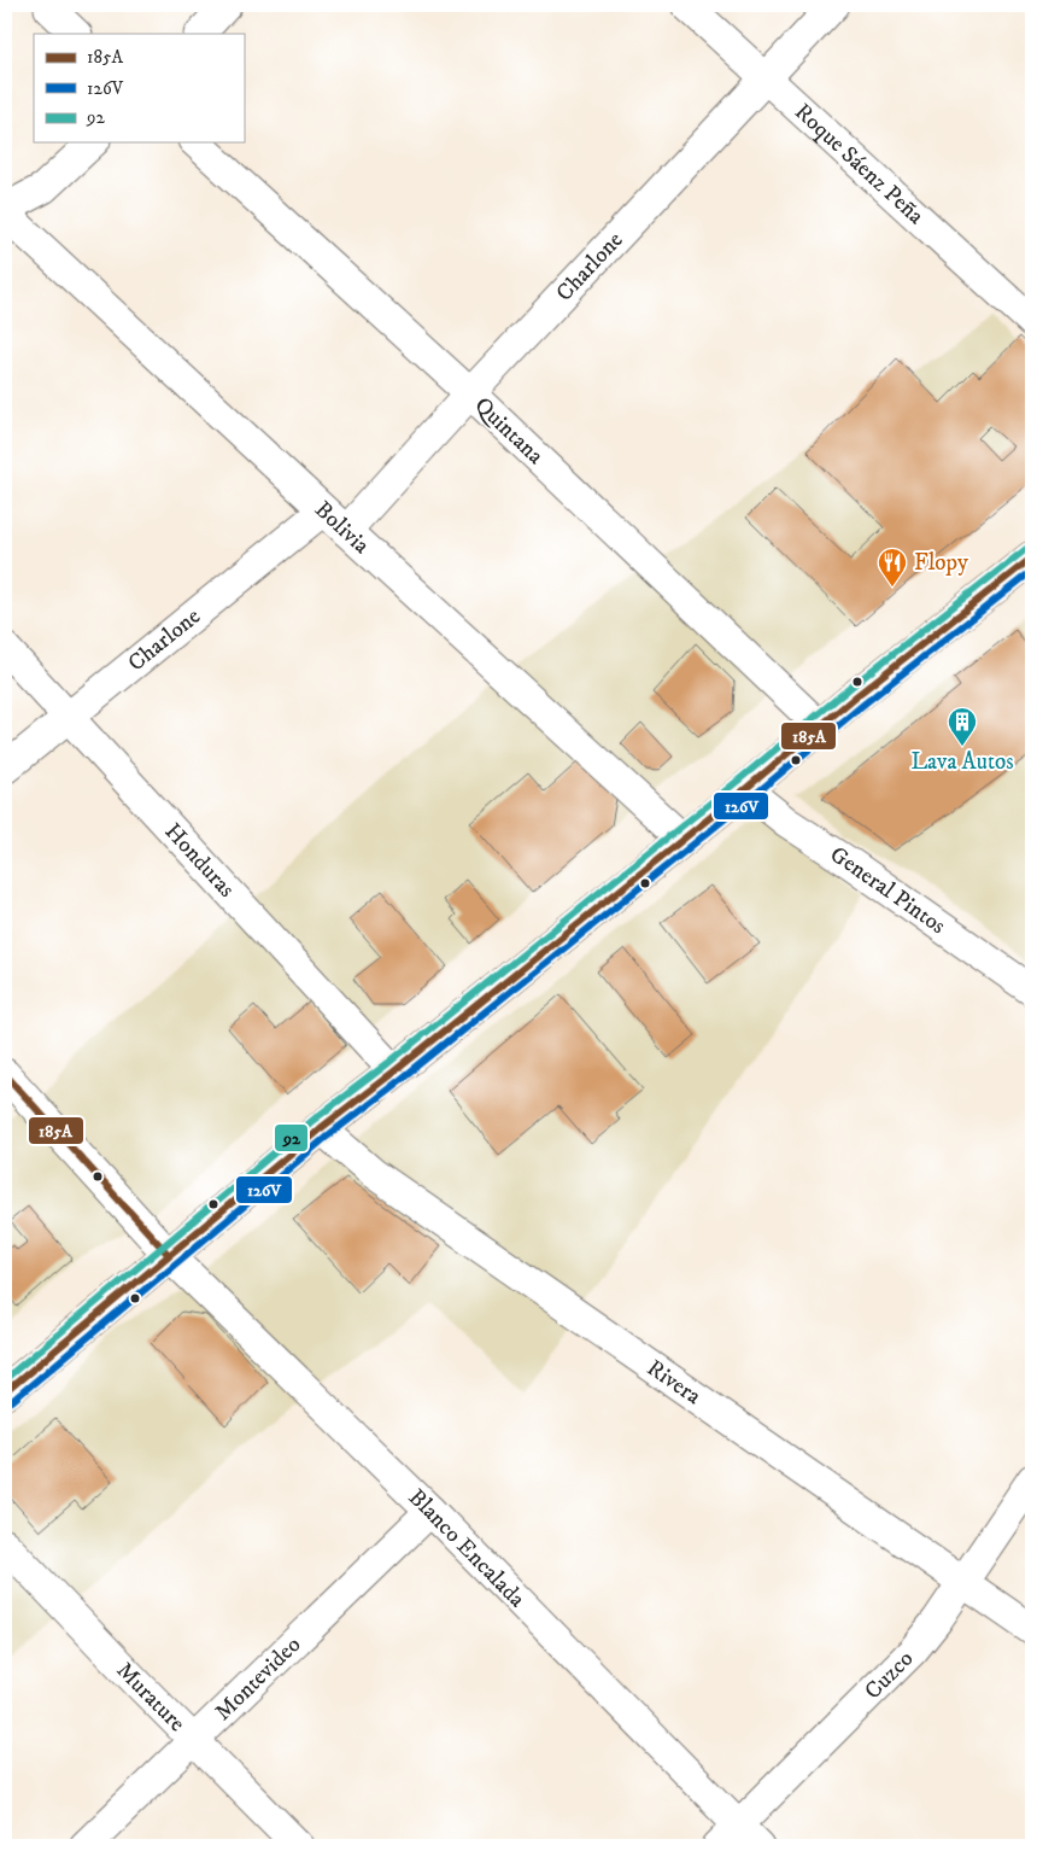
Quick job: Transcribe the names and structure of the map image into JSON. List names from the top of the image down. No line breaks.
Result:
{"streets":{"street":["Roque Sáenz Peña","Charlone","Quintana","Bolivia","Honduras","General Pintos","Rivera","Blanco Encalada","Cuzco","Montevideo","Murature"]},"crossings":[["Roque Sáenz Peña","Charlone"],["Charlone","Quintana"],["Charlone","Bolivia"],["Charlone","Honduras"],["Rivera","Cuzco"],["Blanco Encalada","Cuzco"],["Blanco Encalada","Montevideo"],["Montevideo","Murature"]],"places":{"restaurant":["Flopy"],"building":["Lava Autos"]},"lines":["transit line 92","transit line 185A","transit line 126V"],"legend":["185A","126V","92"]}
